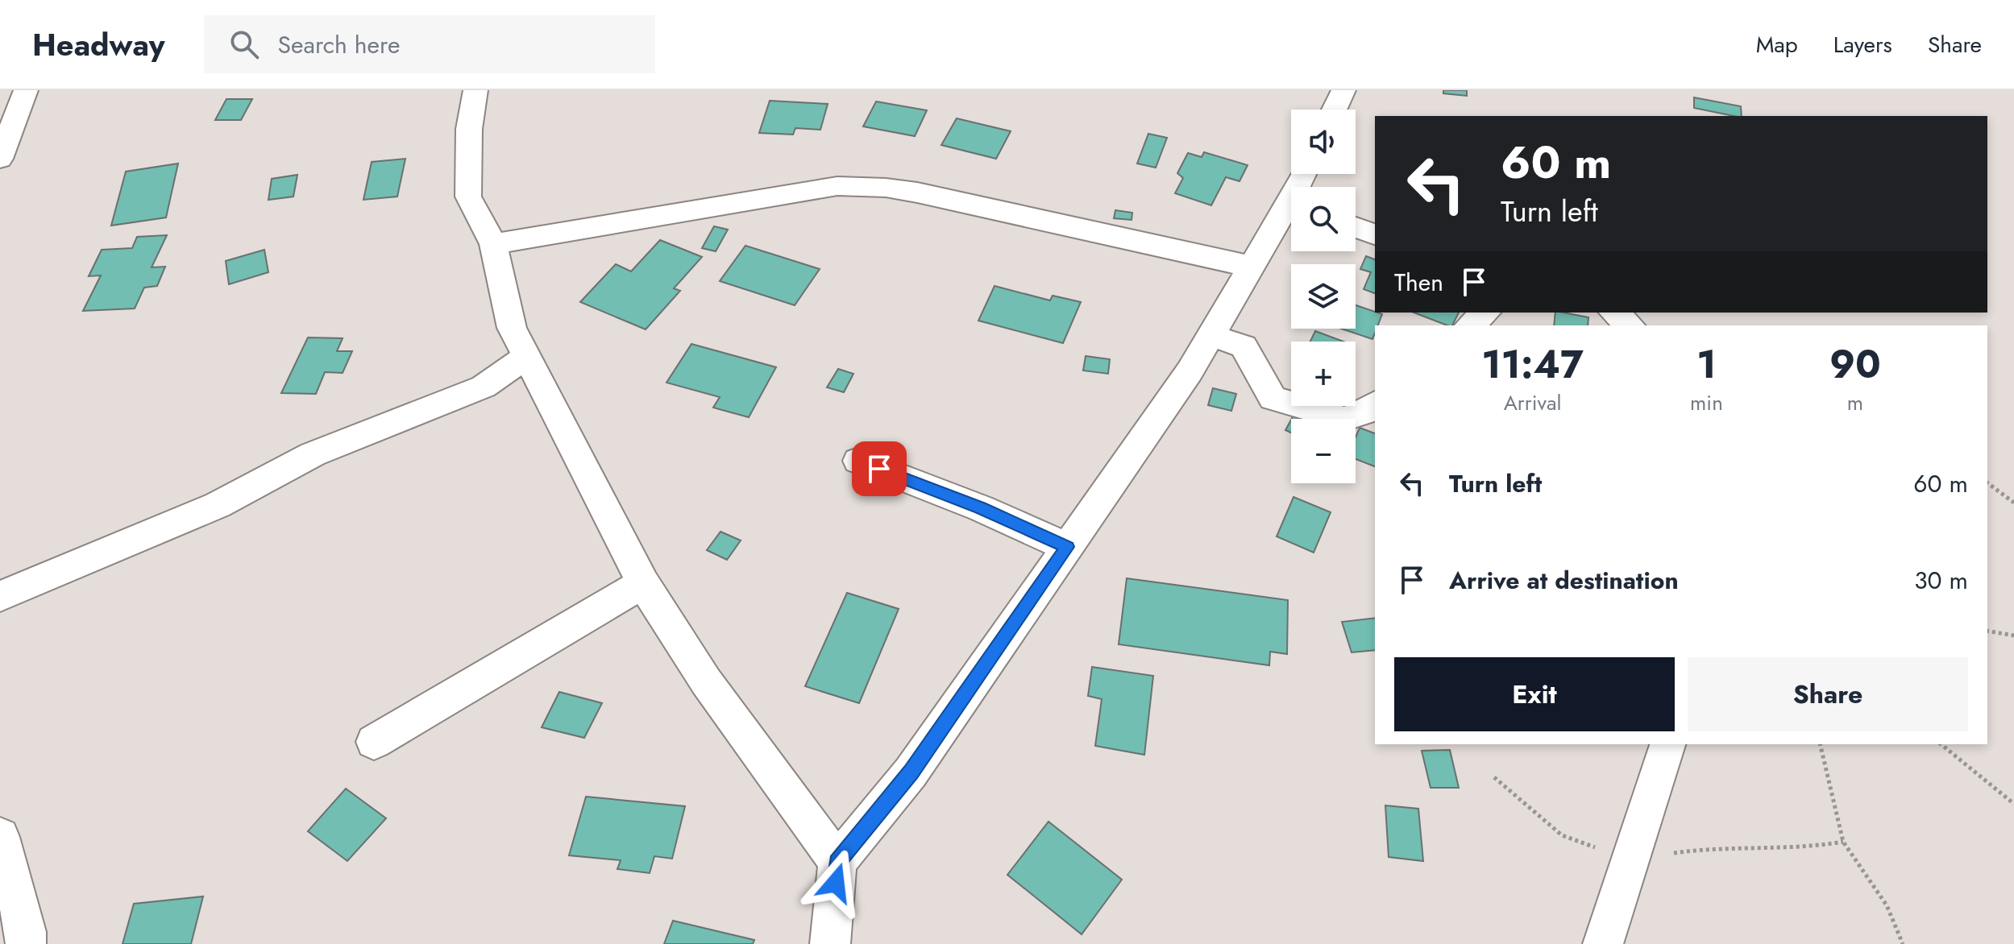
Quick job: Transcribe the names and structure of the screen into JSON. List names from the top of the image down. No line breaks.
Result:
{"page":{"header":"Headway","search":"Search here","nav":["Map","Layers","Share"],"map_buttons":["+","−"],"turn":["60 m","Turn left"],"then":"Then","eta":["11:47","Arrival","1","min","90","m"],"list":[{"name":"Turn left","value":"60 m"},{"name":"Arrive at destination","value":"30 m"}],"buttons":["Exit","Share"]}}
